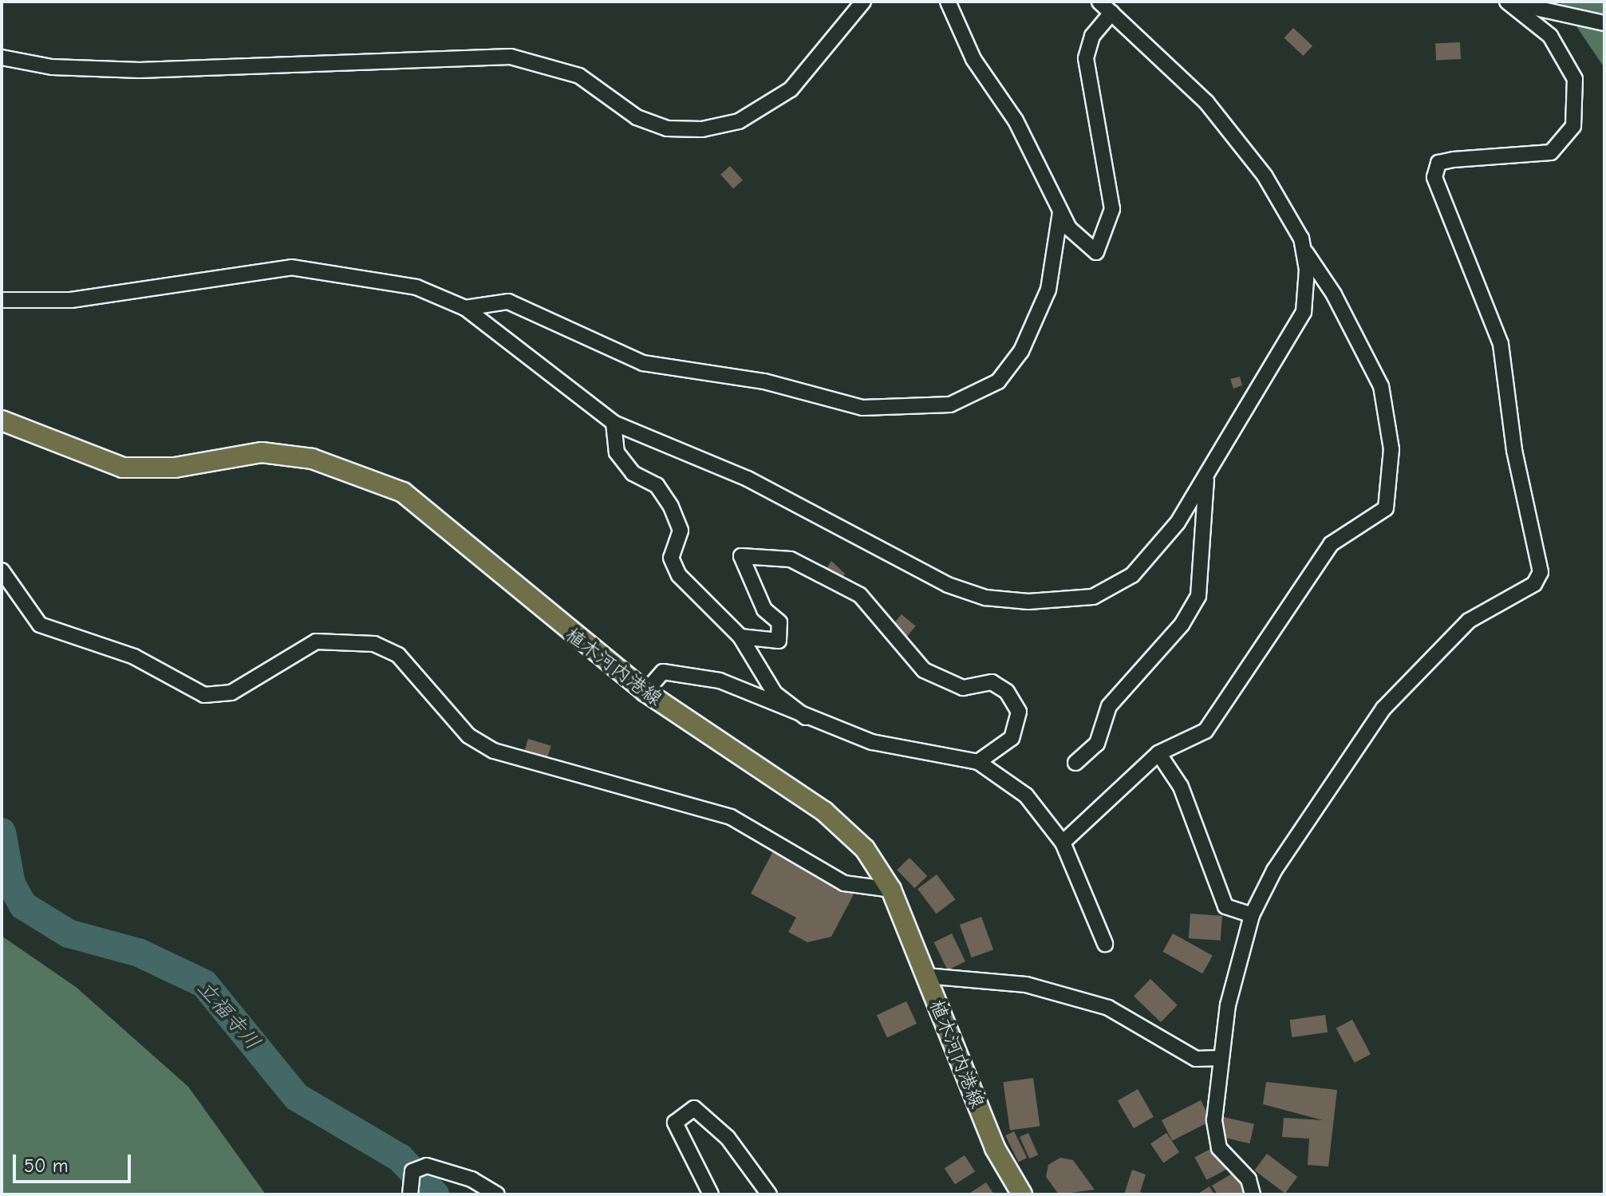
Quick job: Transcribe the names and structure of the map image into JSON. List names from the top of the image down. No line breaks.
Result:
{"streets":{"main road":["植木河内港線"]},"water":["立福寺川"],"scale_bar":"50 m"}
